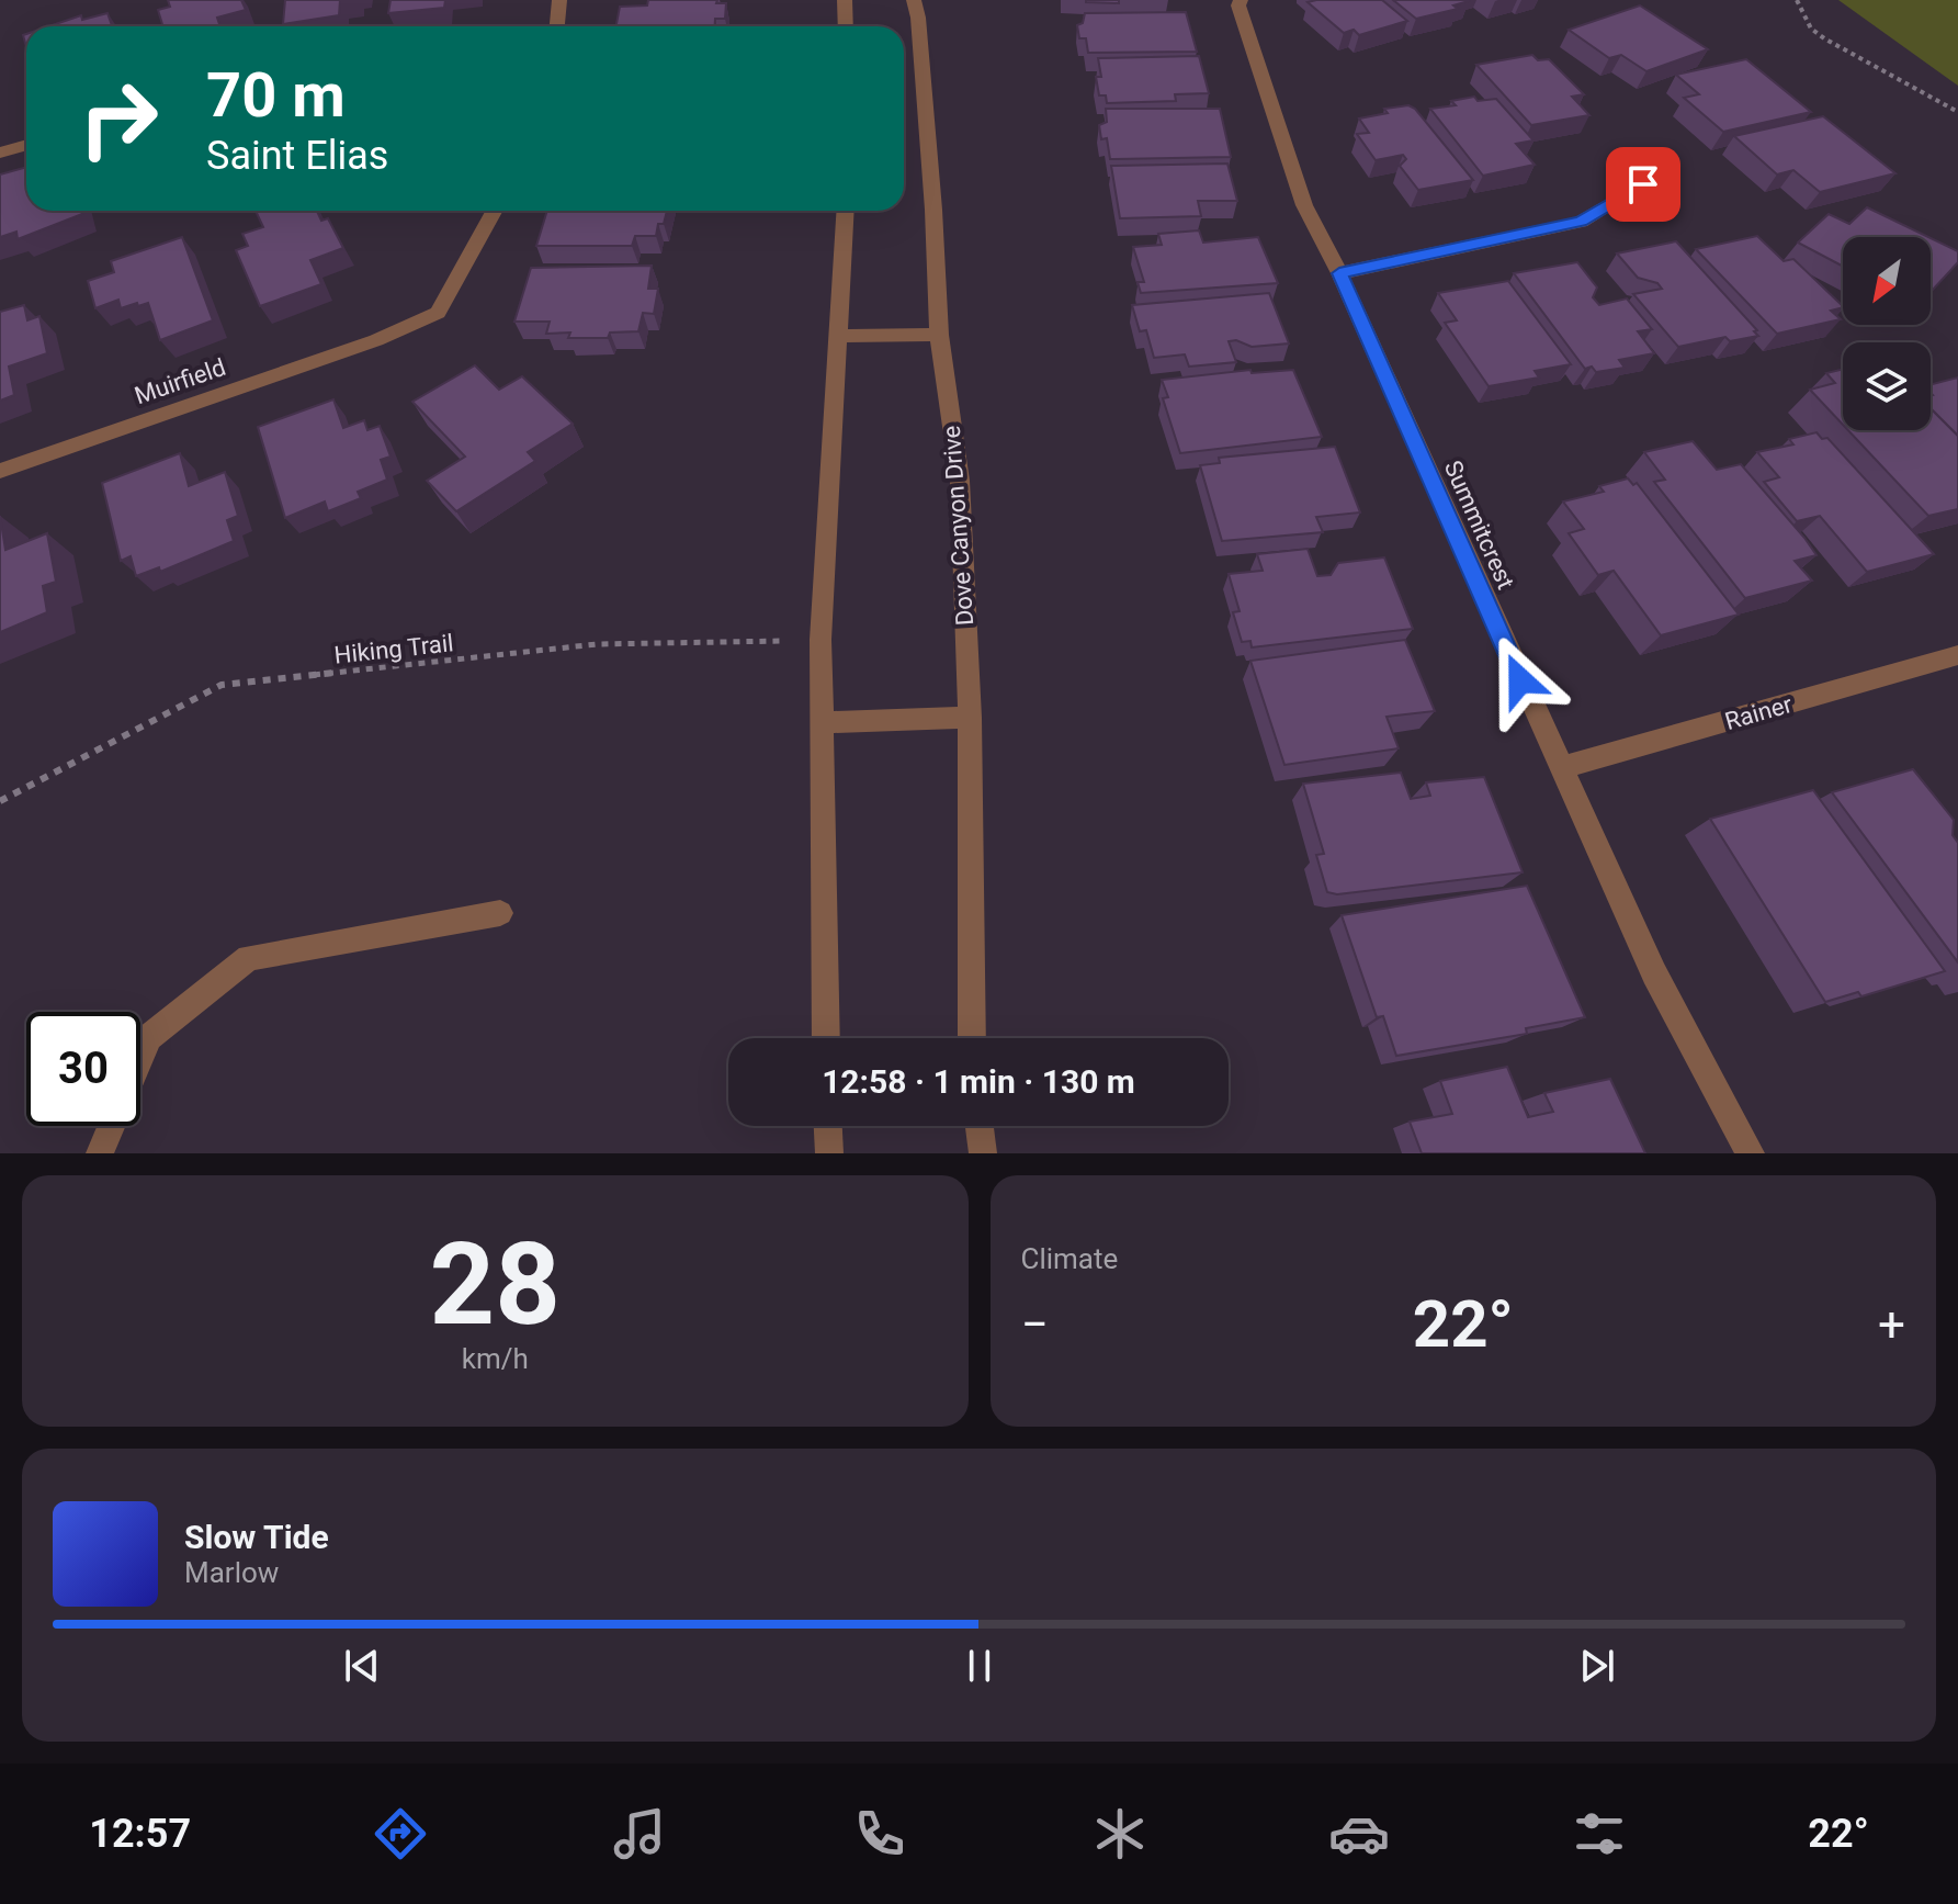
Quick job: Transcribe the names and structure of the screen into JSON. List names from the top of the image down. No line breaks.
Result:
{"streets":{"street":["Muirfield","Summitcrest","Dove Canyon Drive","Rainer"],"path":["Hiking Trail"]},"crossings":[["Summitcrest","Rainer"]],"north":"bottom left","page":{"turn":["70 m","Saint Elias"],"limit":"30","trip":"12:58 · 1 min · 130 m","tile":[["28","km/h"],"Climate"],"heat":["−","22°","+"],"song":["Slow Tide","Marlow"],"tabs":["12:57","22°"]}}
